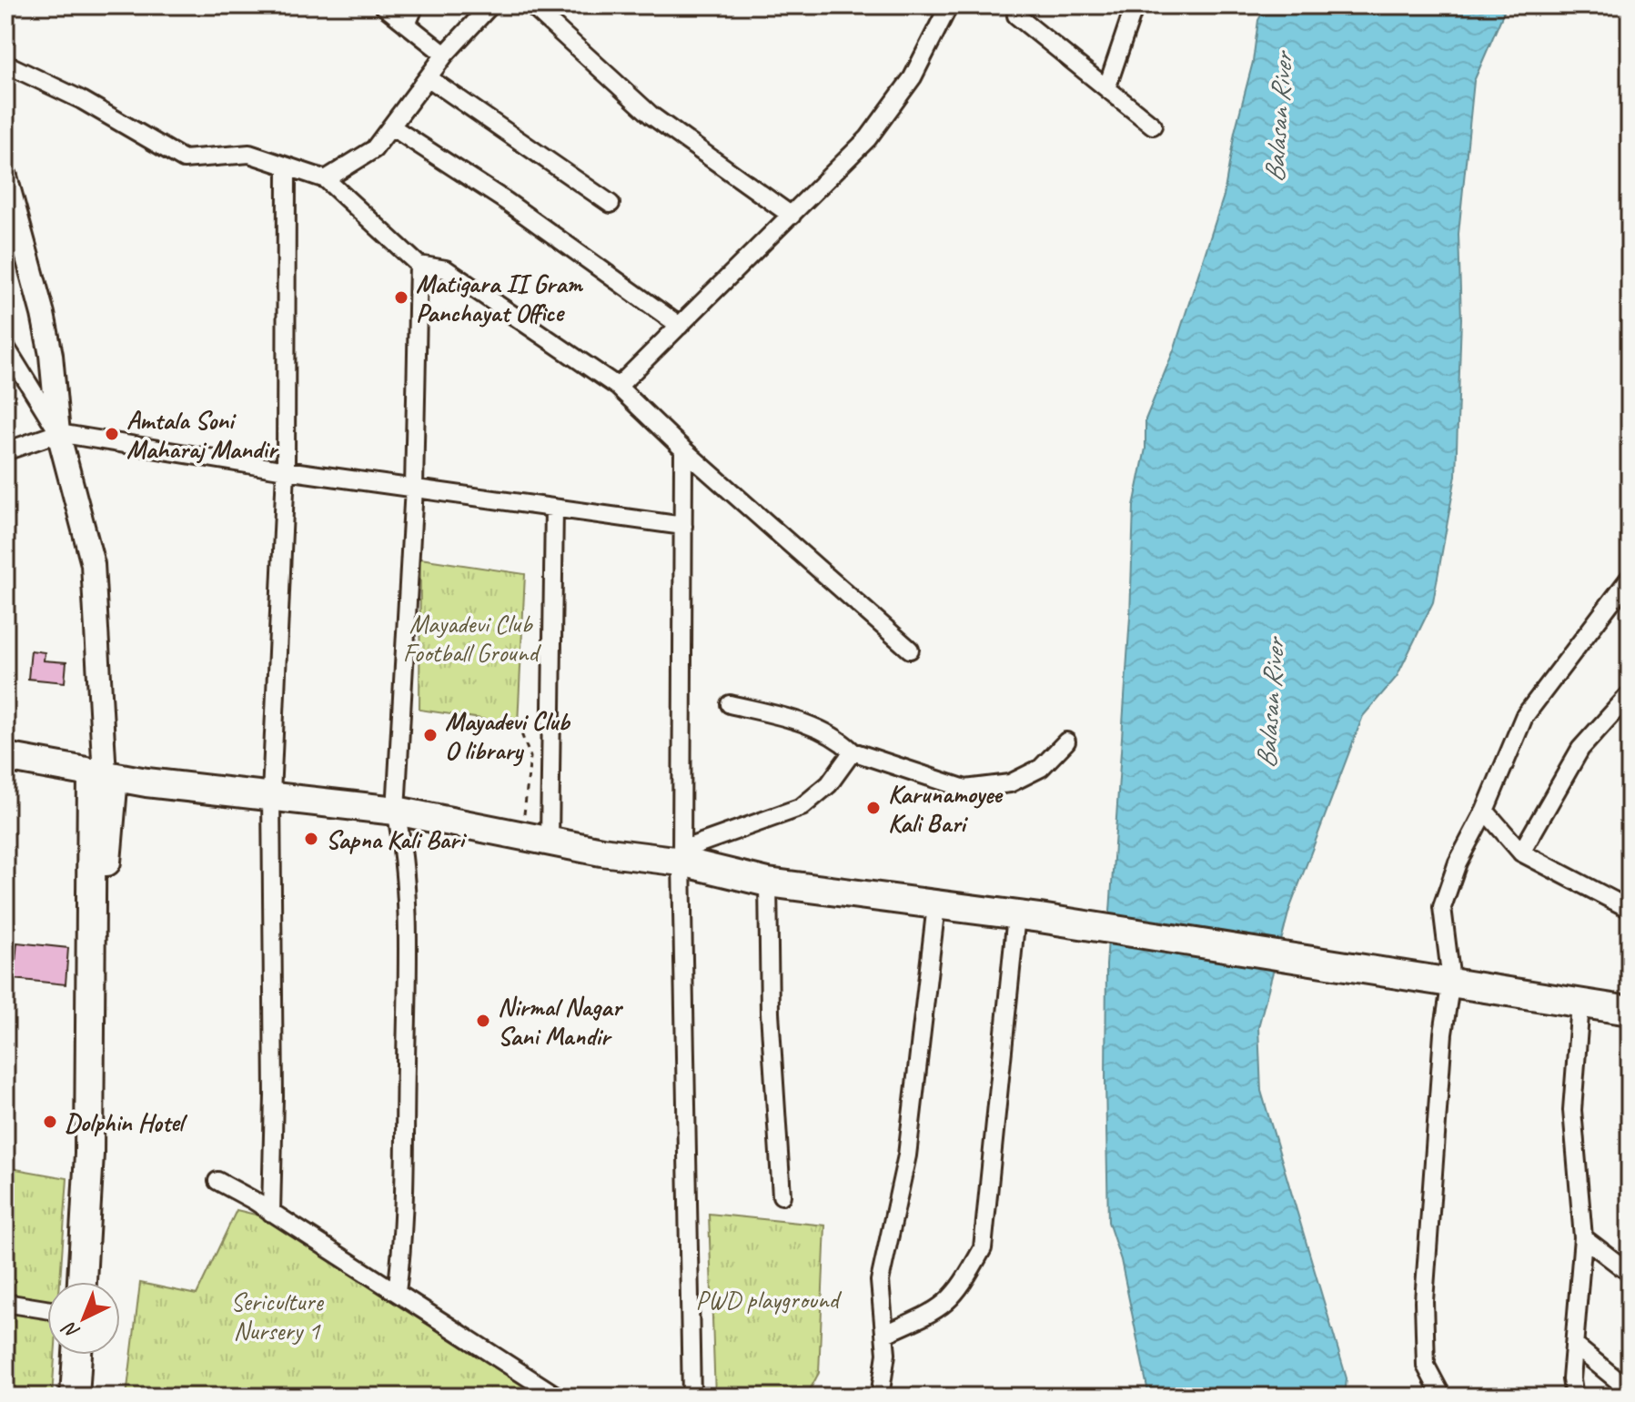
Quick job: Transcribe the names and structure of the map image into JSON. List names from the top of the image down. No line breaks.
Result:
{"water":["Balasan River"],"parks":["Mayadevi Club Football Ground","PWD playground","Sericulture Nursery 1"],"places":["Matigara II Gram Panchayat Office","Amtala Soni Maharaj Mandir","Mayadevi Club O library","Karunamoyee Kali Bari","Sapna Kali Bari","Nirmal Nagar Sani Mandir","Dolphin Hotel"],"north":"bottom left"}
